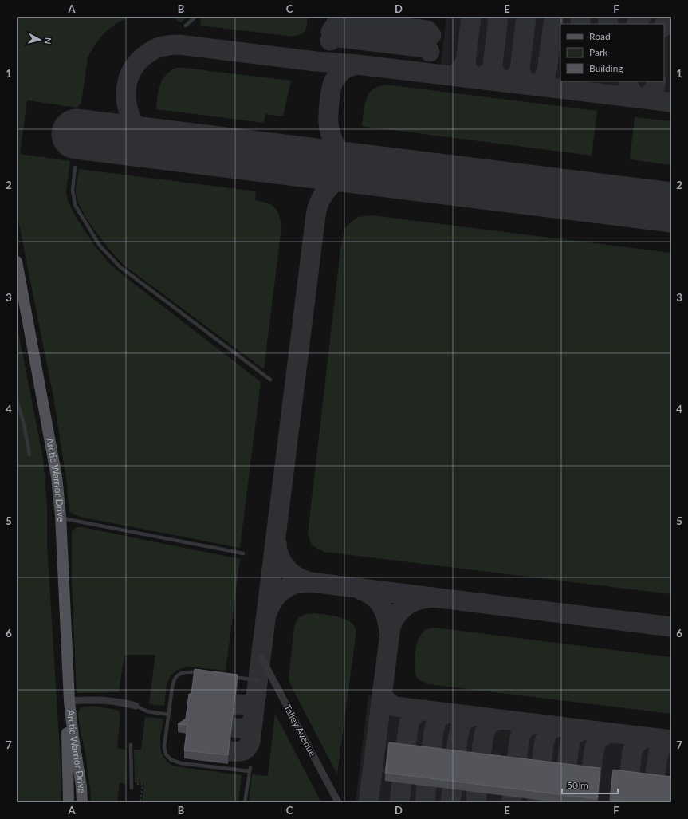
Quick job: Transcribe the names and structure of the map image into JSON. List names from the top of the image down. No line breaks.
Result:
{"streets":{"main road":["Arctic Warrior Drive"],"street":["Talley Avenue"]},"legend":["Road","Park","Building"],"scale_bar":"50 m","north":"right","grid":{"columns":["A","B","C","D","E","F"],"rows":["1","2","3","4","5","6","7"]}}
